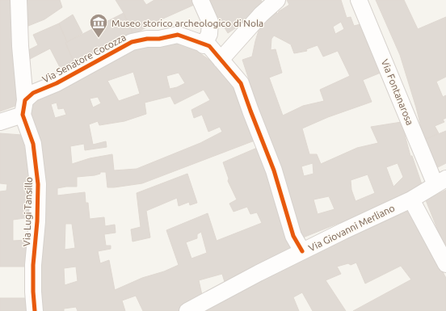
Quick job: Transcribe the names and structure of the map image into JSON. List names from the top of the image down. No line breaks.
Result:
{"streets":{"street":["Via Senatore Cocozza","Via Fontanarosa","Via Lugi Tansillo","Via Giovanni Merliano"]},"crossings":[["Via Senatore Cocozza","Via Lugi Tansillo"],["Via Senatore Cocozza","Via Giovanni Merliano"],["Via Fontanarosa","Via Giovanni Merliano"]],"places":{"museum":["Museo storico archeologico di Nola"]}}
